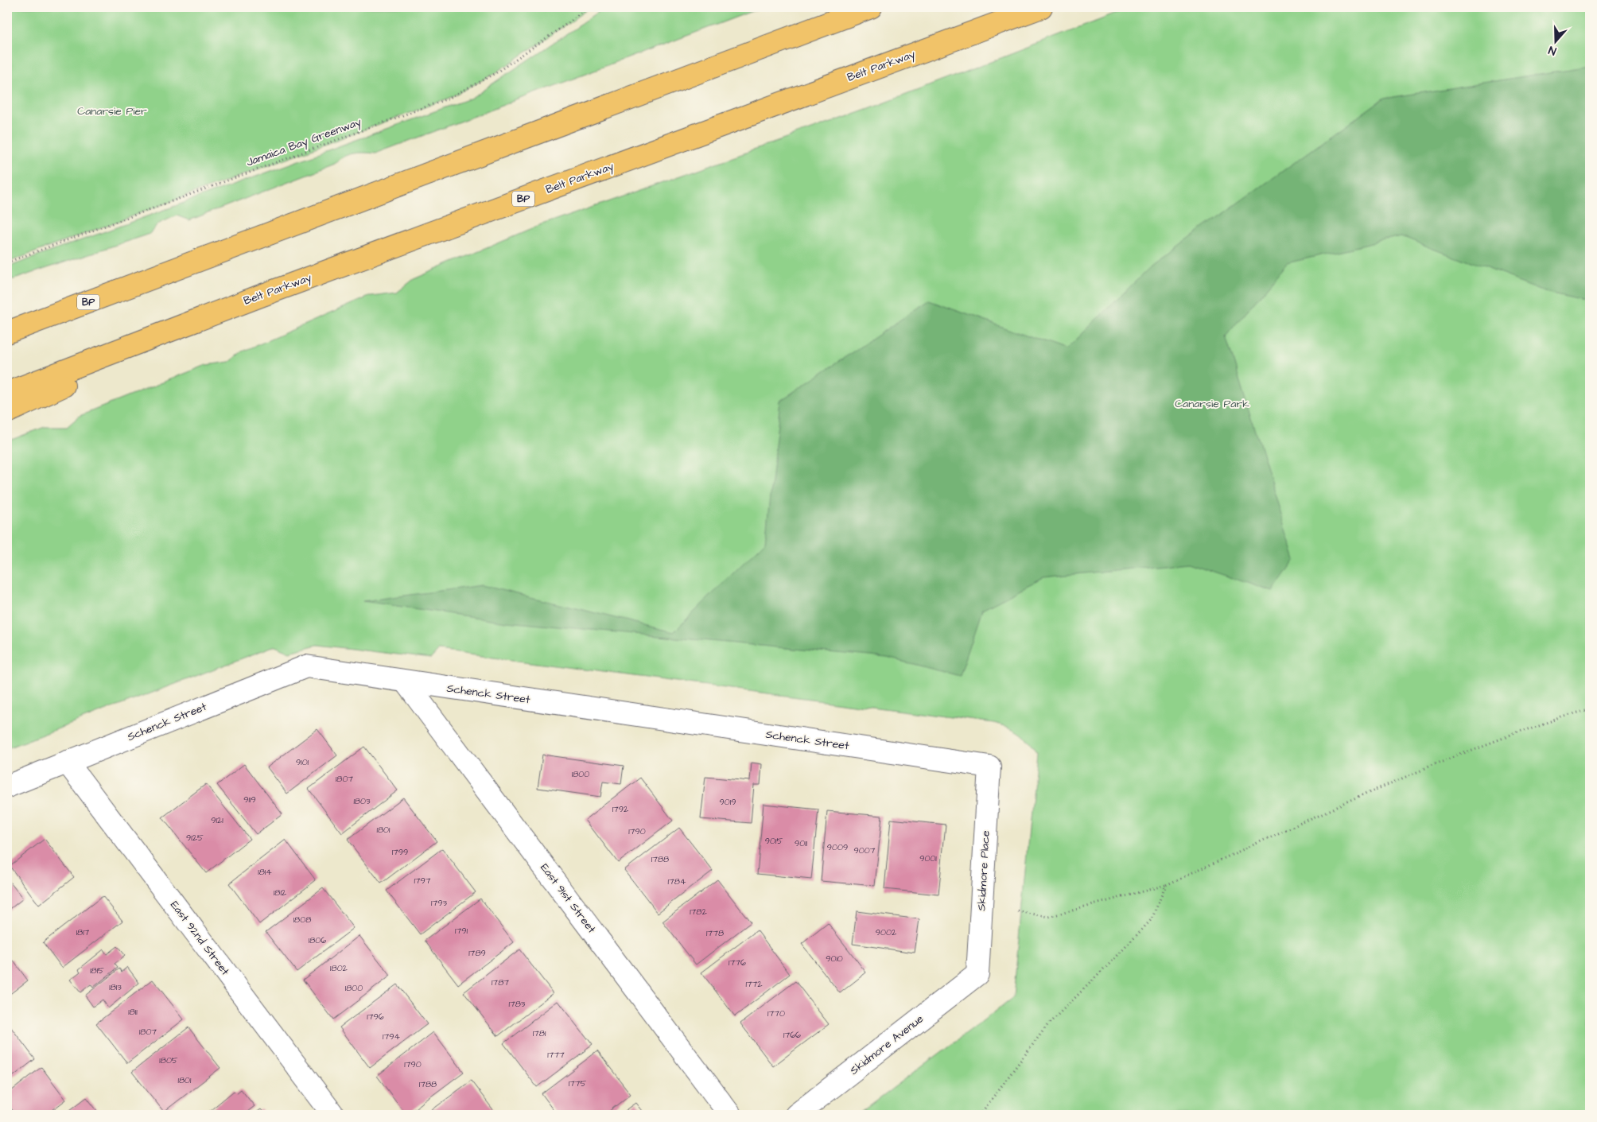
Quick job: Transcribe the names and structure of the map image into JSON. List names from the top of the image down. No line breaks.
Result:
{"streets":{"highway":["Belt Parkway","BP"],"street":["Schenck Street","Skidmore Place","East 91st Street","East 92nd Street","Skidmore Avenue"],"path":["Jamaica Bay Greenway"]},"crossings":[["Schenck Street","Skidmore Place"],["Schenck Street","East 91st Street"],["Schenck Street","East 92nd Street"],["Skidmore Place","Skidmore Avenue"]],"parks":["Canarsie Pier","Canarsie Park"],"house_numbers":["9101","1800","1807","9119","1803","9019","1792","9121","1801","1790","9125","9015","9011","9009","9007","1799","9001","1788","1814","1797","1784","1812","1793","1782","1808","1791","1817","9002","1778","1806","1789","9010","1776","1802","1815","1787","1772","1813","1800","1783","1811","1770","1796","1807","1781","1766","1794","1777","1805","1790","1801","1775","1788"],"north":"bottom"}
